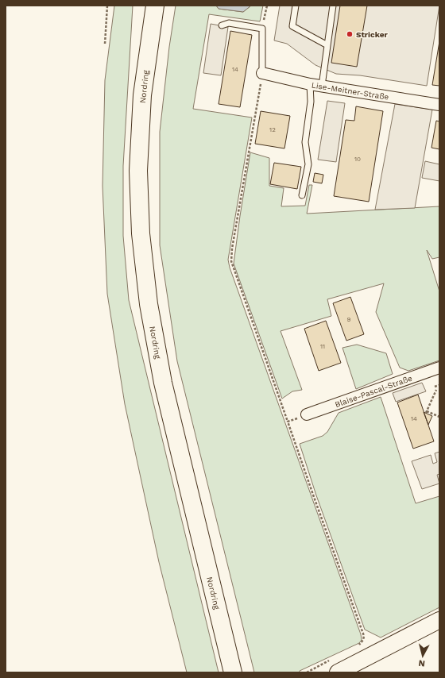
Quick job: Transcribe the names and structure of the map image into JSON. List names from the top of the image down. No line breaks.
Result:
{"streets":{"main road":["Nordring"],"street":["Lise-Meitner-Straße","Blaise-Pascal-Straße"]},"places":["Stricker"],"house_numbers":["14","12","10","9","11","14"],"north":"bottom"}
